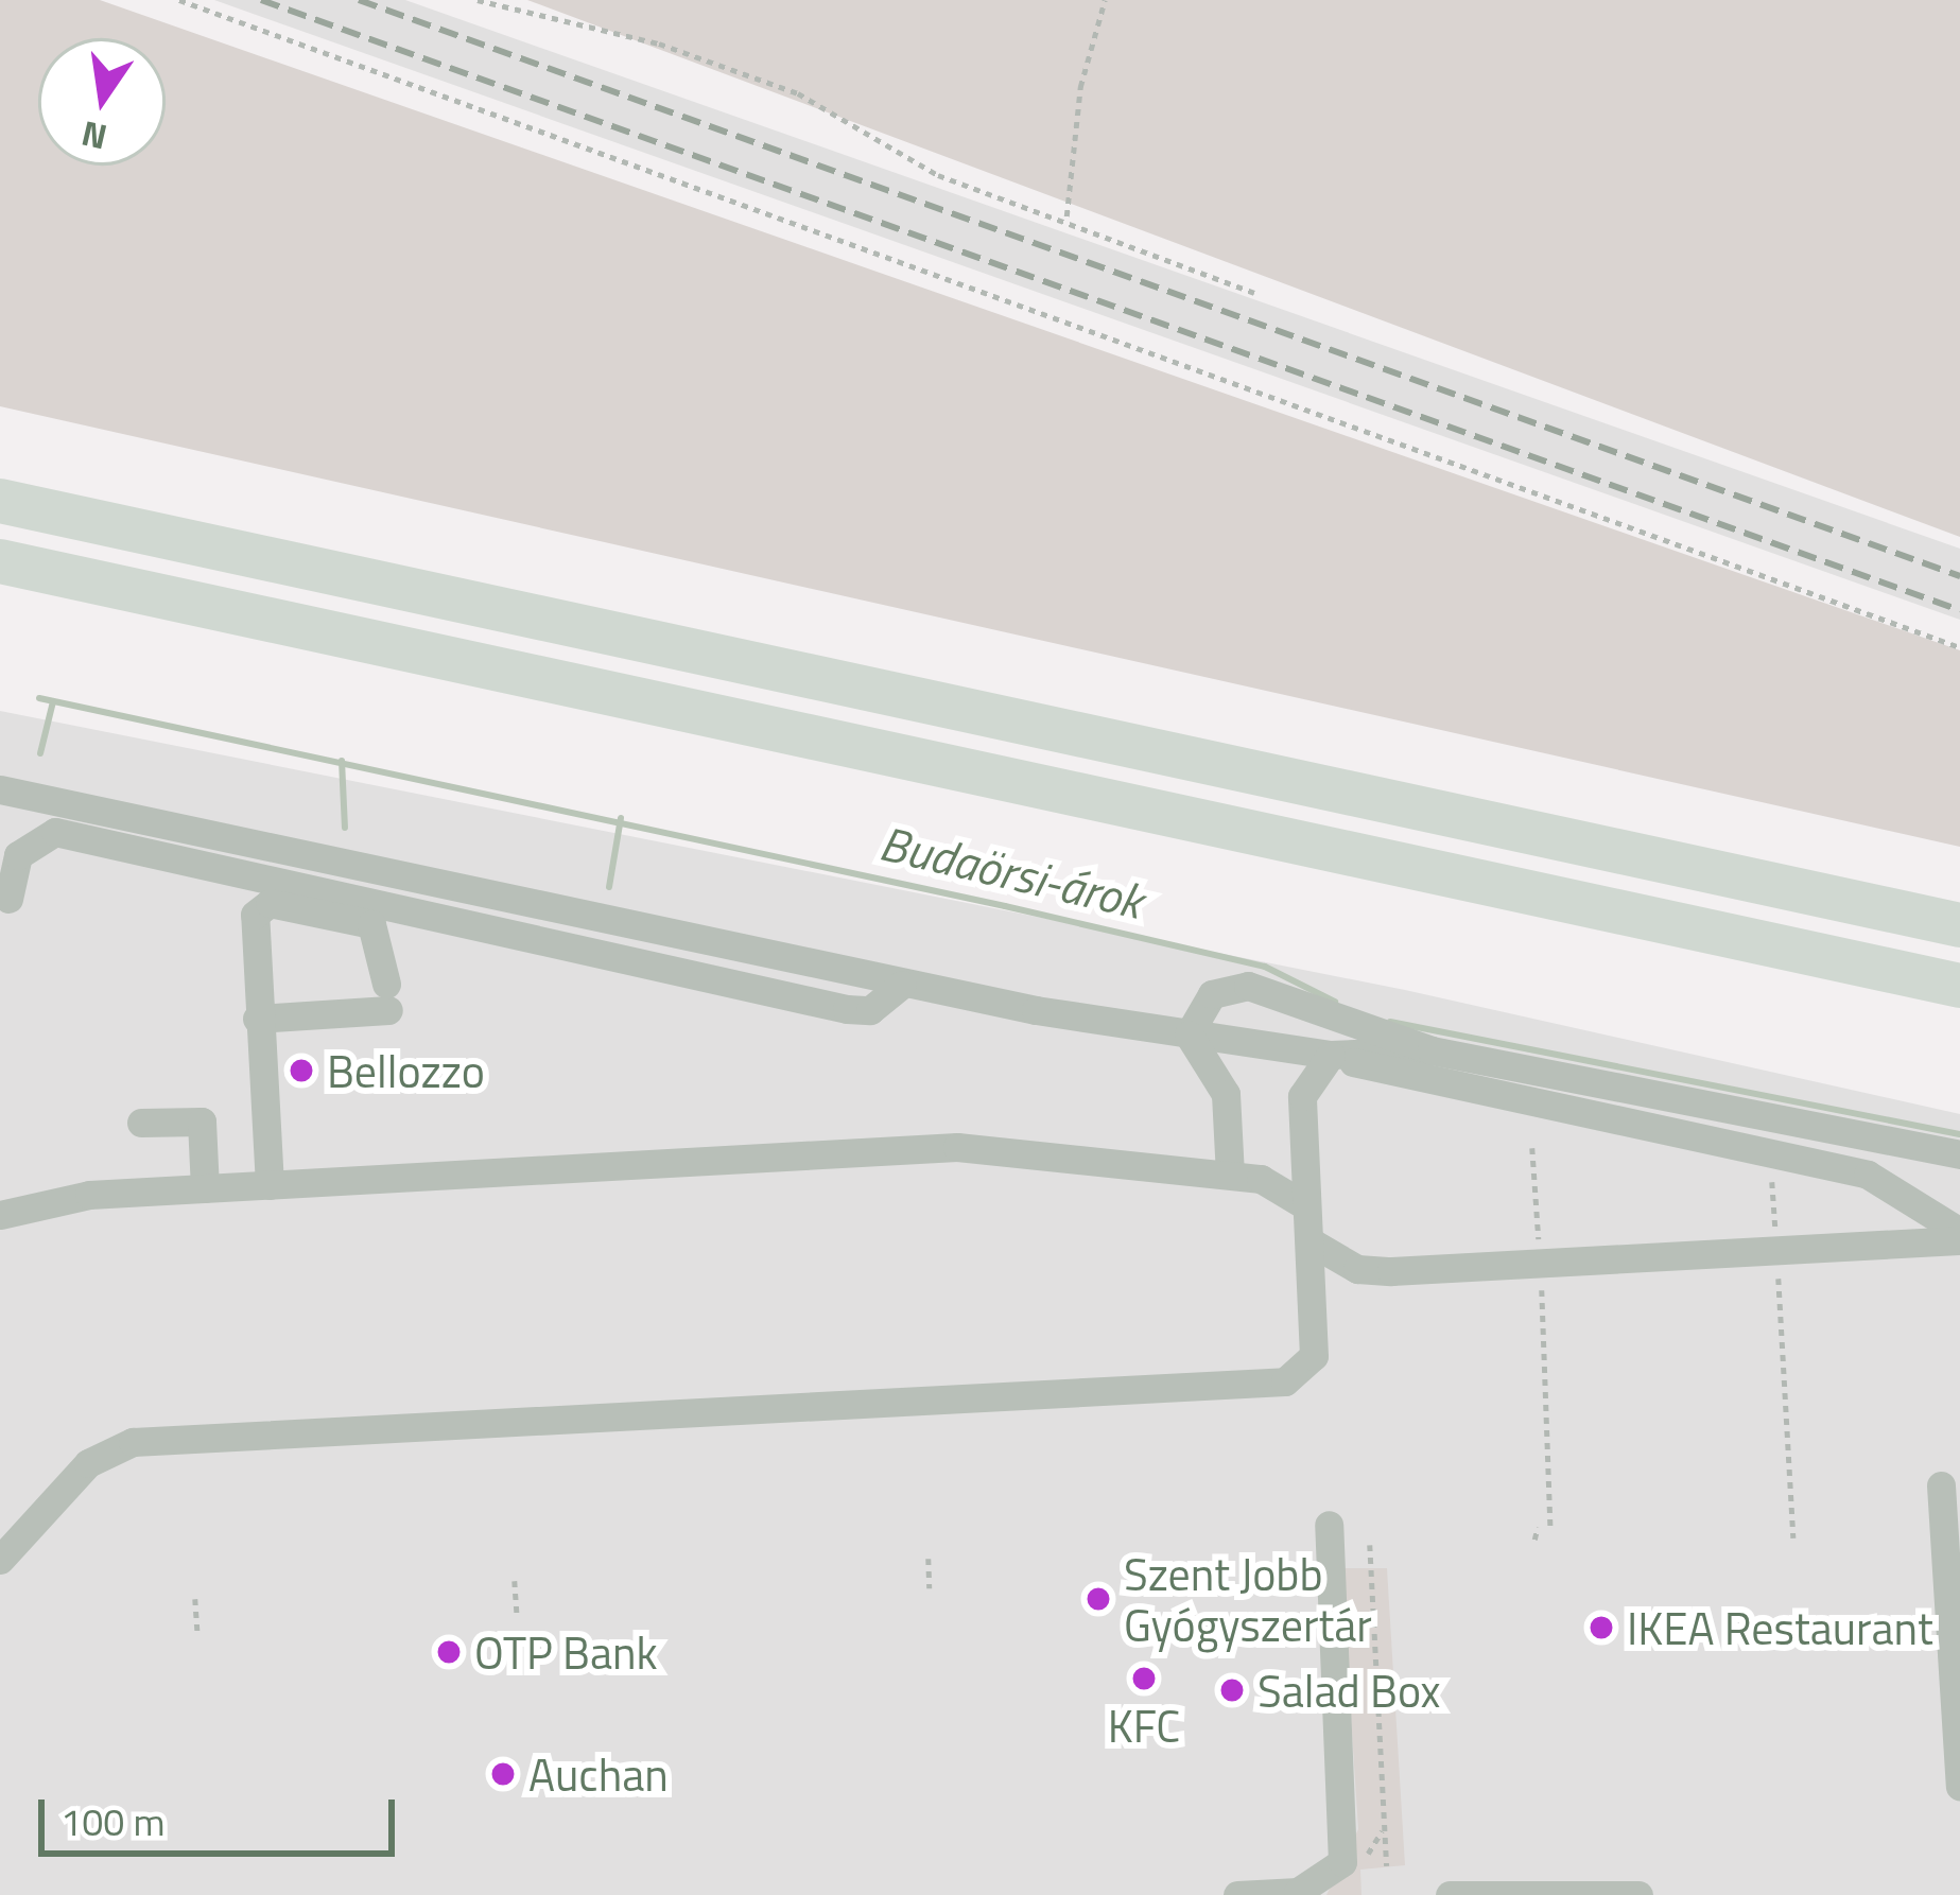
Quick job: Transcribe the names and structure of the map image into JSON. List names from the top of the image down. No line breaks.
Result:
{"water":["Budaörsi-árok"],"places":["Bellozzo","Szent Jobb Gyógyszertár","IKEA Restaurant","OTP Bank","KFC","Salad Box","Auchan"],"scale_bar":"100 m","north":"bottom"}
